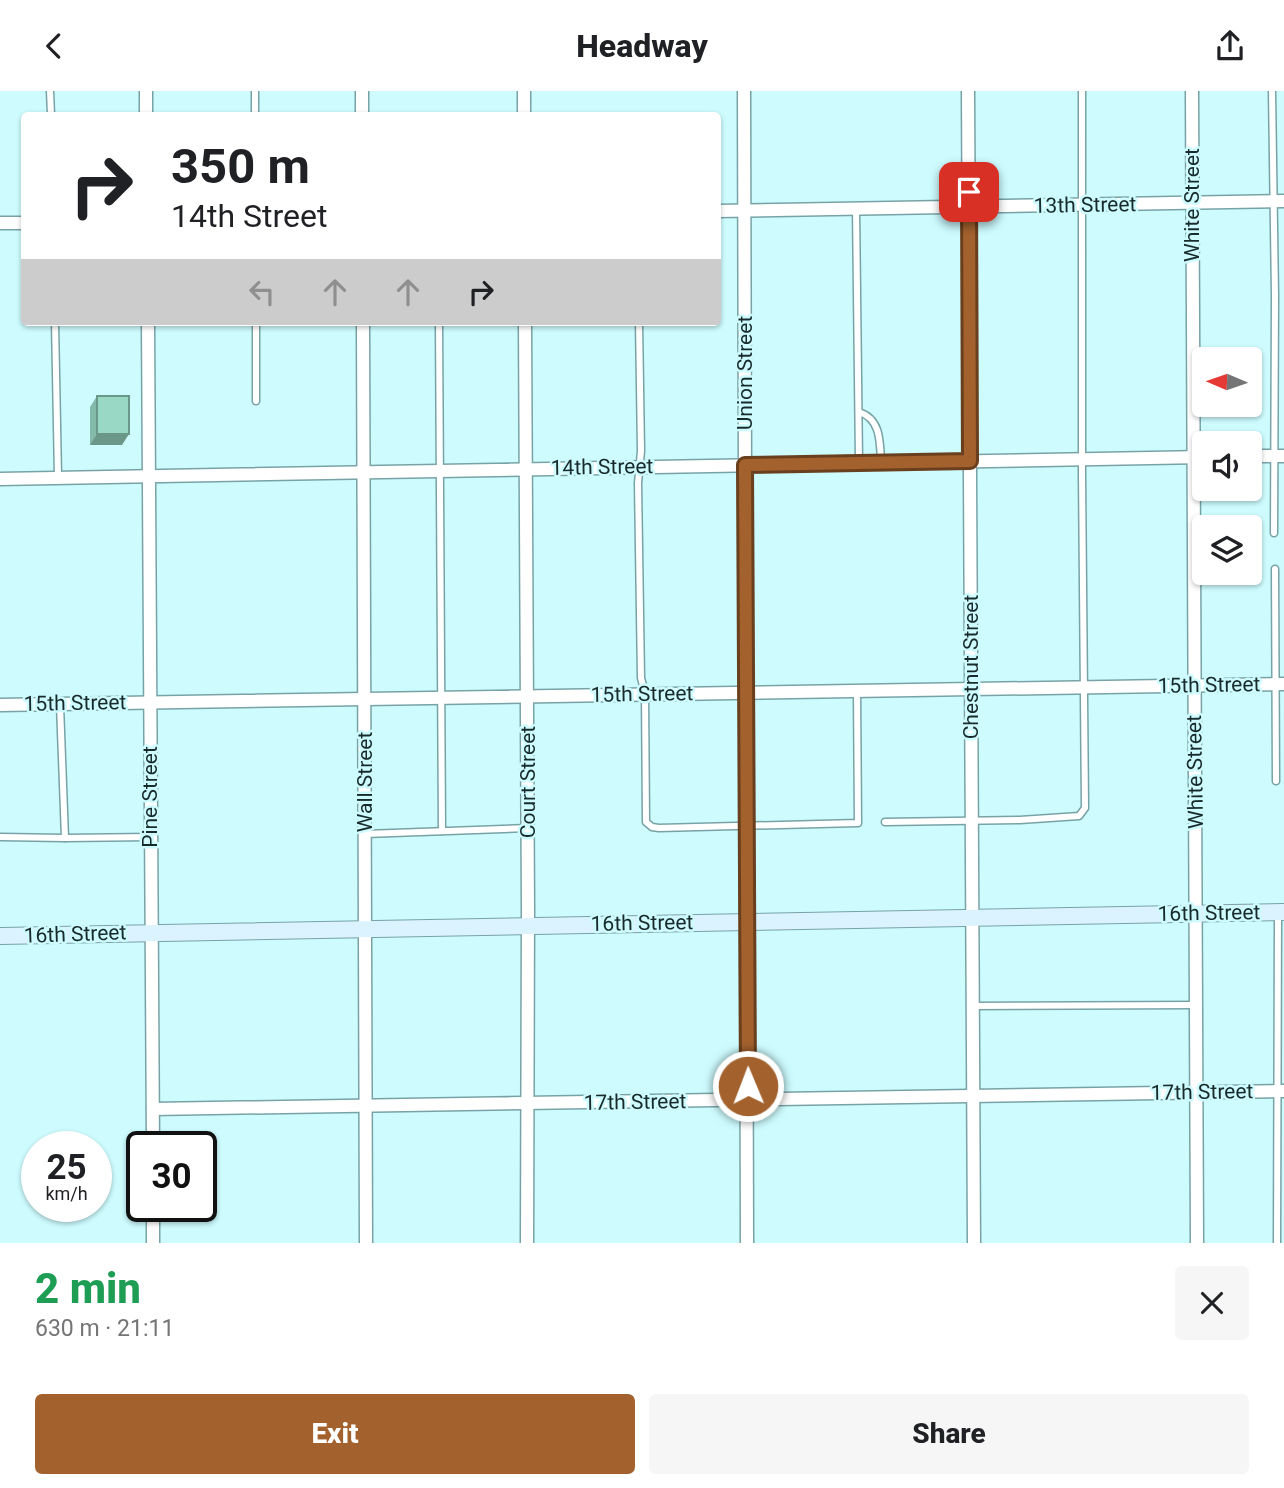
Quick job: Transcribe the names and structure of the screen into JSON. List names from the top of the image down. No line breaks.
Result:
{"streets":{"street":["13th Street","White Street","Union Street","14th Street","Chestnut Street","15th Street","Wall Street","Court Street","Pine Street","16th Street","17th Street"]},"crossings":[["13th Street","White Street"],["13th Street","Union Street"],["13th Street","Chestnut Street"],["White Street","15th Street"],["White Street","16th Street"],["White Street","17th Street"],["Union Street","14th Street"],["Union Street","15th Street"],["Union Street","16th Street"],["Union Street","17th Street"],["14th Street","Chestnut Street"],["14th Street","Wall Street"],["14th Street","Court Street"],["14th Street","Pine Street"],["Chestnut Street","15th Street"],["Chestnut Street","16th Street"],["Chestnut Street","17th Street"],["15th Street","Wall Street"],["15th Street","Court Street"],["15th Street","Pine Street"],["Wall Street","16th Street"],["Wall Street","17th Street"],["Court Street","16th Street"],["Court Street","17th Street"],["Pine Street","16th Street"],["Pine Street","17th Street"]],"north":"left","page":{"header":"Headway","turn":["350 m","14th Street"],"speed":"25 km/h","limit":"30","heading":["2 min","630 m · 21:11"],"buttons":["Exit","Share"]}}
